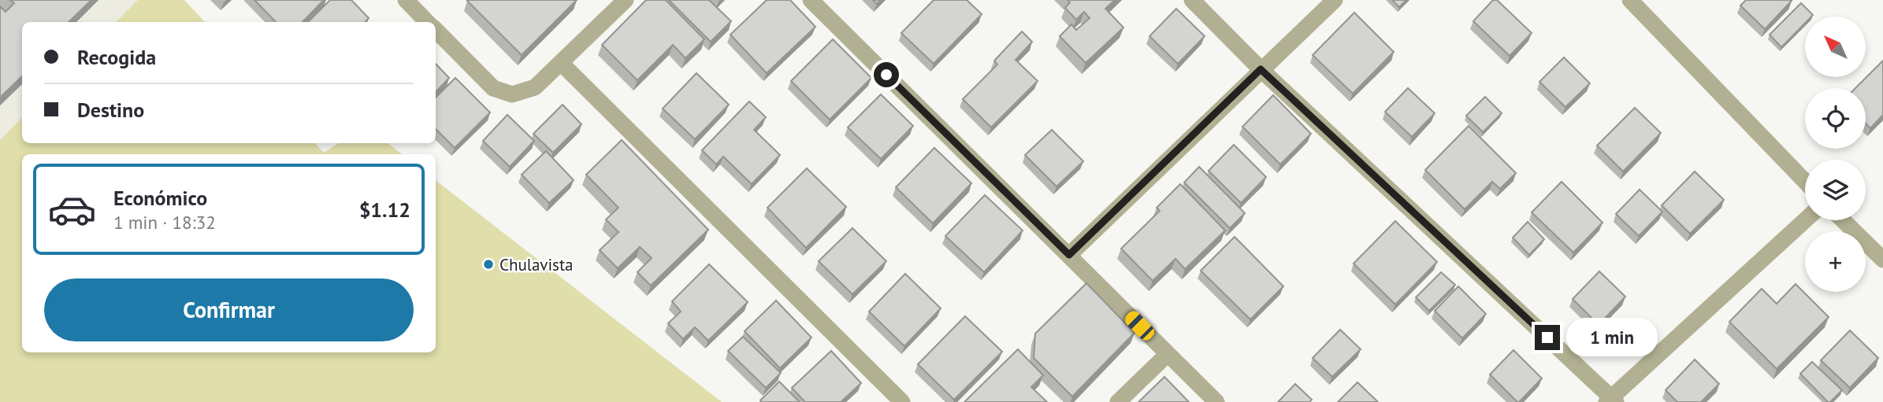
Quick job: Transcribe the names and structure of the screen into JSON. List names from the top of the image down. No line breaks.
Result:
{"places":["Chulavista"],"north":"top left","page":{"map_buttons":"+","banner":["Recogida","Destino"],"list":[{"name":"Económico","note":"1 min · 18:32","value":"$1.12"}],"buttons":"Confirmar","bubble":"1 min"}}
